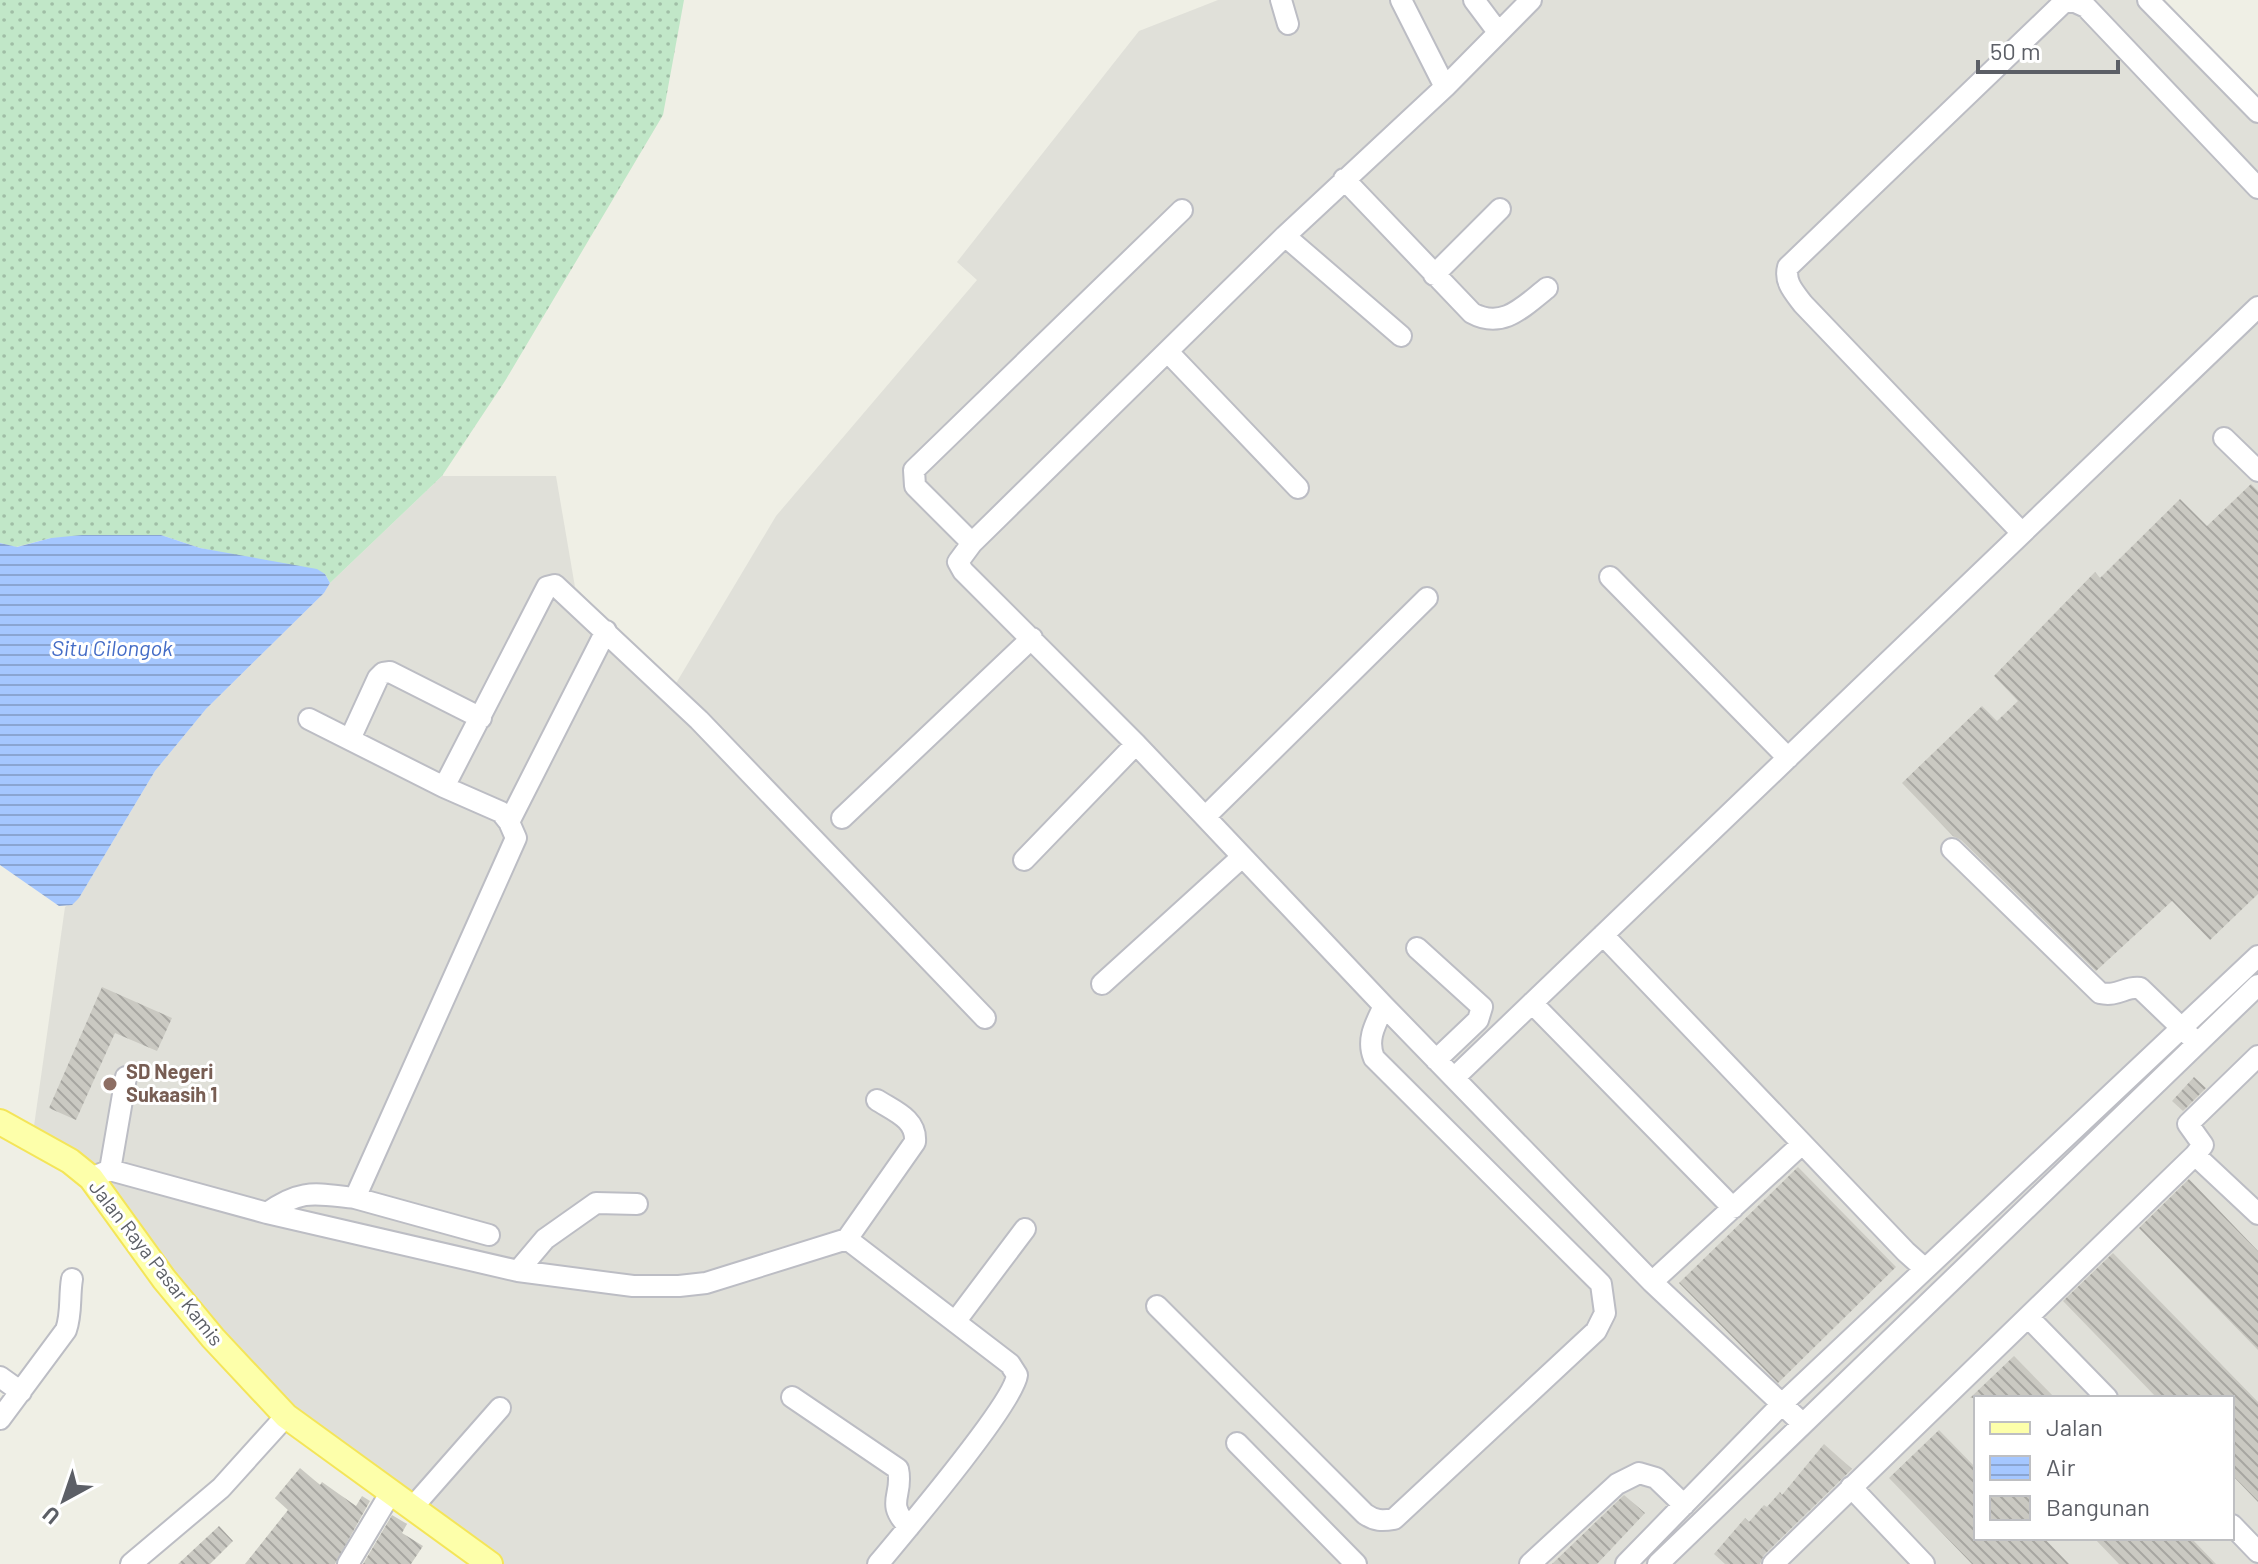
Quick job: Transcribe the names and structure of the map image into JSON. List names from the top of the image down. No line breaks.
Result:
{"streets":{"main road":["Jalan Raya Pasar Kamis"]},"water":["Situ Cilongok"],"places":["SD Negeri Sukaasih 1"],"legend":["Jalan","Air","Bangunan"],"scale_bar":"50 m","north":"bottom left"}
